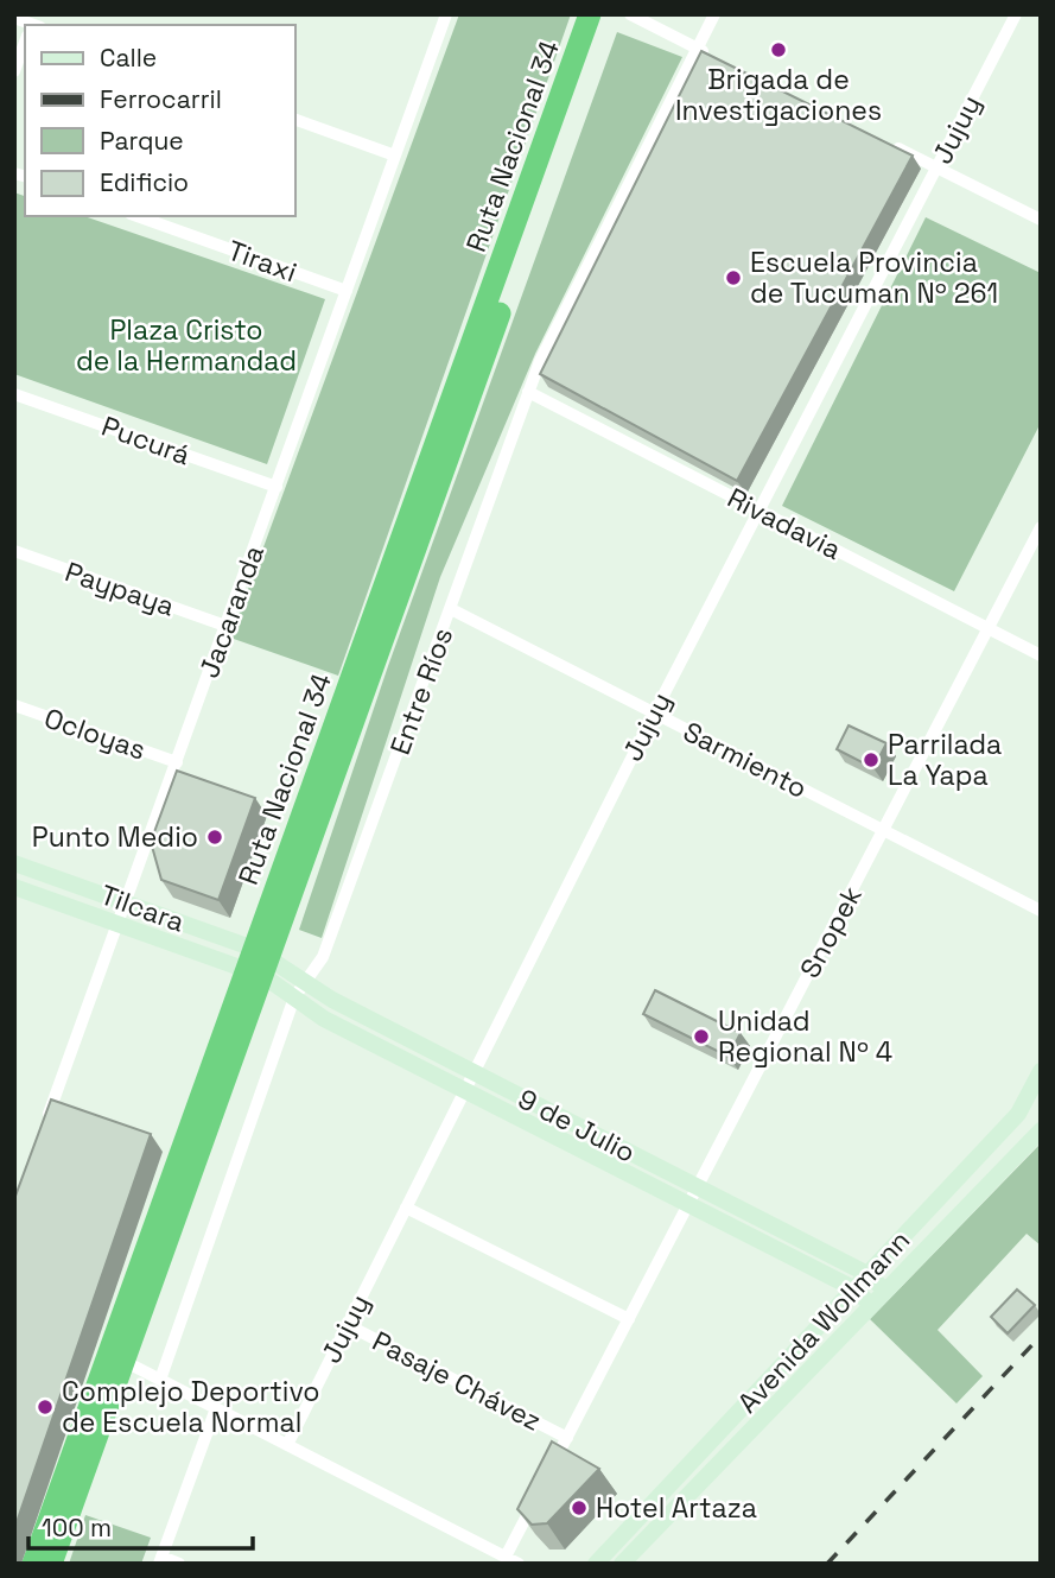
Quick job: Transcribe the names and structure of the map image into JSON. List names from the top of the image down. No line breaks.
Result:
{"streets":{"highway":["Ruta Nacional 34"],"street":["Jujuy","Tiraxi","Pucurá","Rivadavia","Paypaya","Jacaranda","Entre Ríos","Ocloyas","Sarmiento","Tilcara","Snopek","9 de Julio","Avenida Wollmann","Pasaje Chávez"]},"crossings":[["Jujuy","Rivadavia"],["Jujuy","Sarmiento"],["Jujuy","9 de Julio"],["Jujuy","Pasaje Chávez"],["Ruta Nacional 34","Tilcara"],["Ruta Nacional 34","9 de Julio"],["Tiraxi","Jacaranda"],["Pucurá","Jacaranda"],["Rivadavia","Entre Ríos"],["Rivadavia","Snopek"],["Paypaya","Jacaranda"],["Jacaranda","Ocloyas"],["Jacaranda","Tilcara"],["Entre Ríos","Sarmiento"],["Entre Ríos","9 de Julio"],["Sarmiento","Snopek"],["Tilcara","9 de Julio"],["Snopek","9 de Julio"],["Snopek","Pasaje Chávez"],["9 de Julio","Avenida Wollmann"]],"parks":["Plaza Cristo de la Hermandad"],"places":["Brigada de Investigaciones","Escuela Provincia de Tucuman Nº 261","Parrilada La Yapa","Punto Medio","Unidad Regional Nº 4","Complejo Deportivo de Escuela Normal","Hotel Artaza"],"legend":["Calle","Ferrocarril","Parque","Edificio"],"scale_bar":"100 m"}
